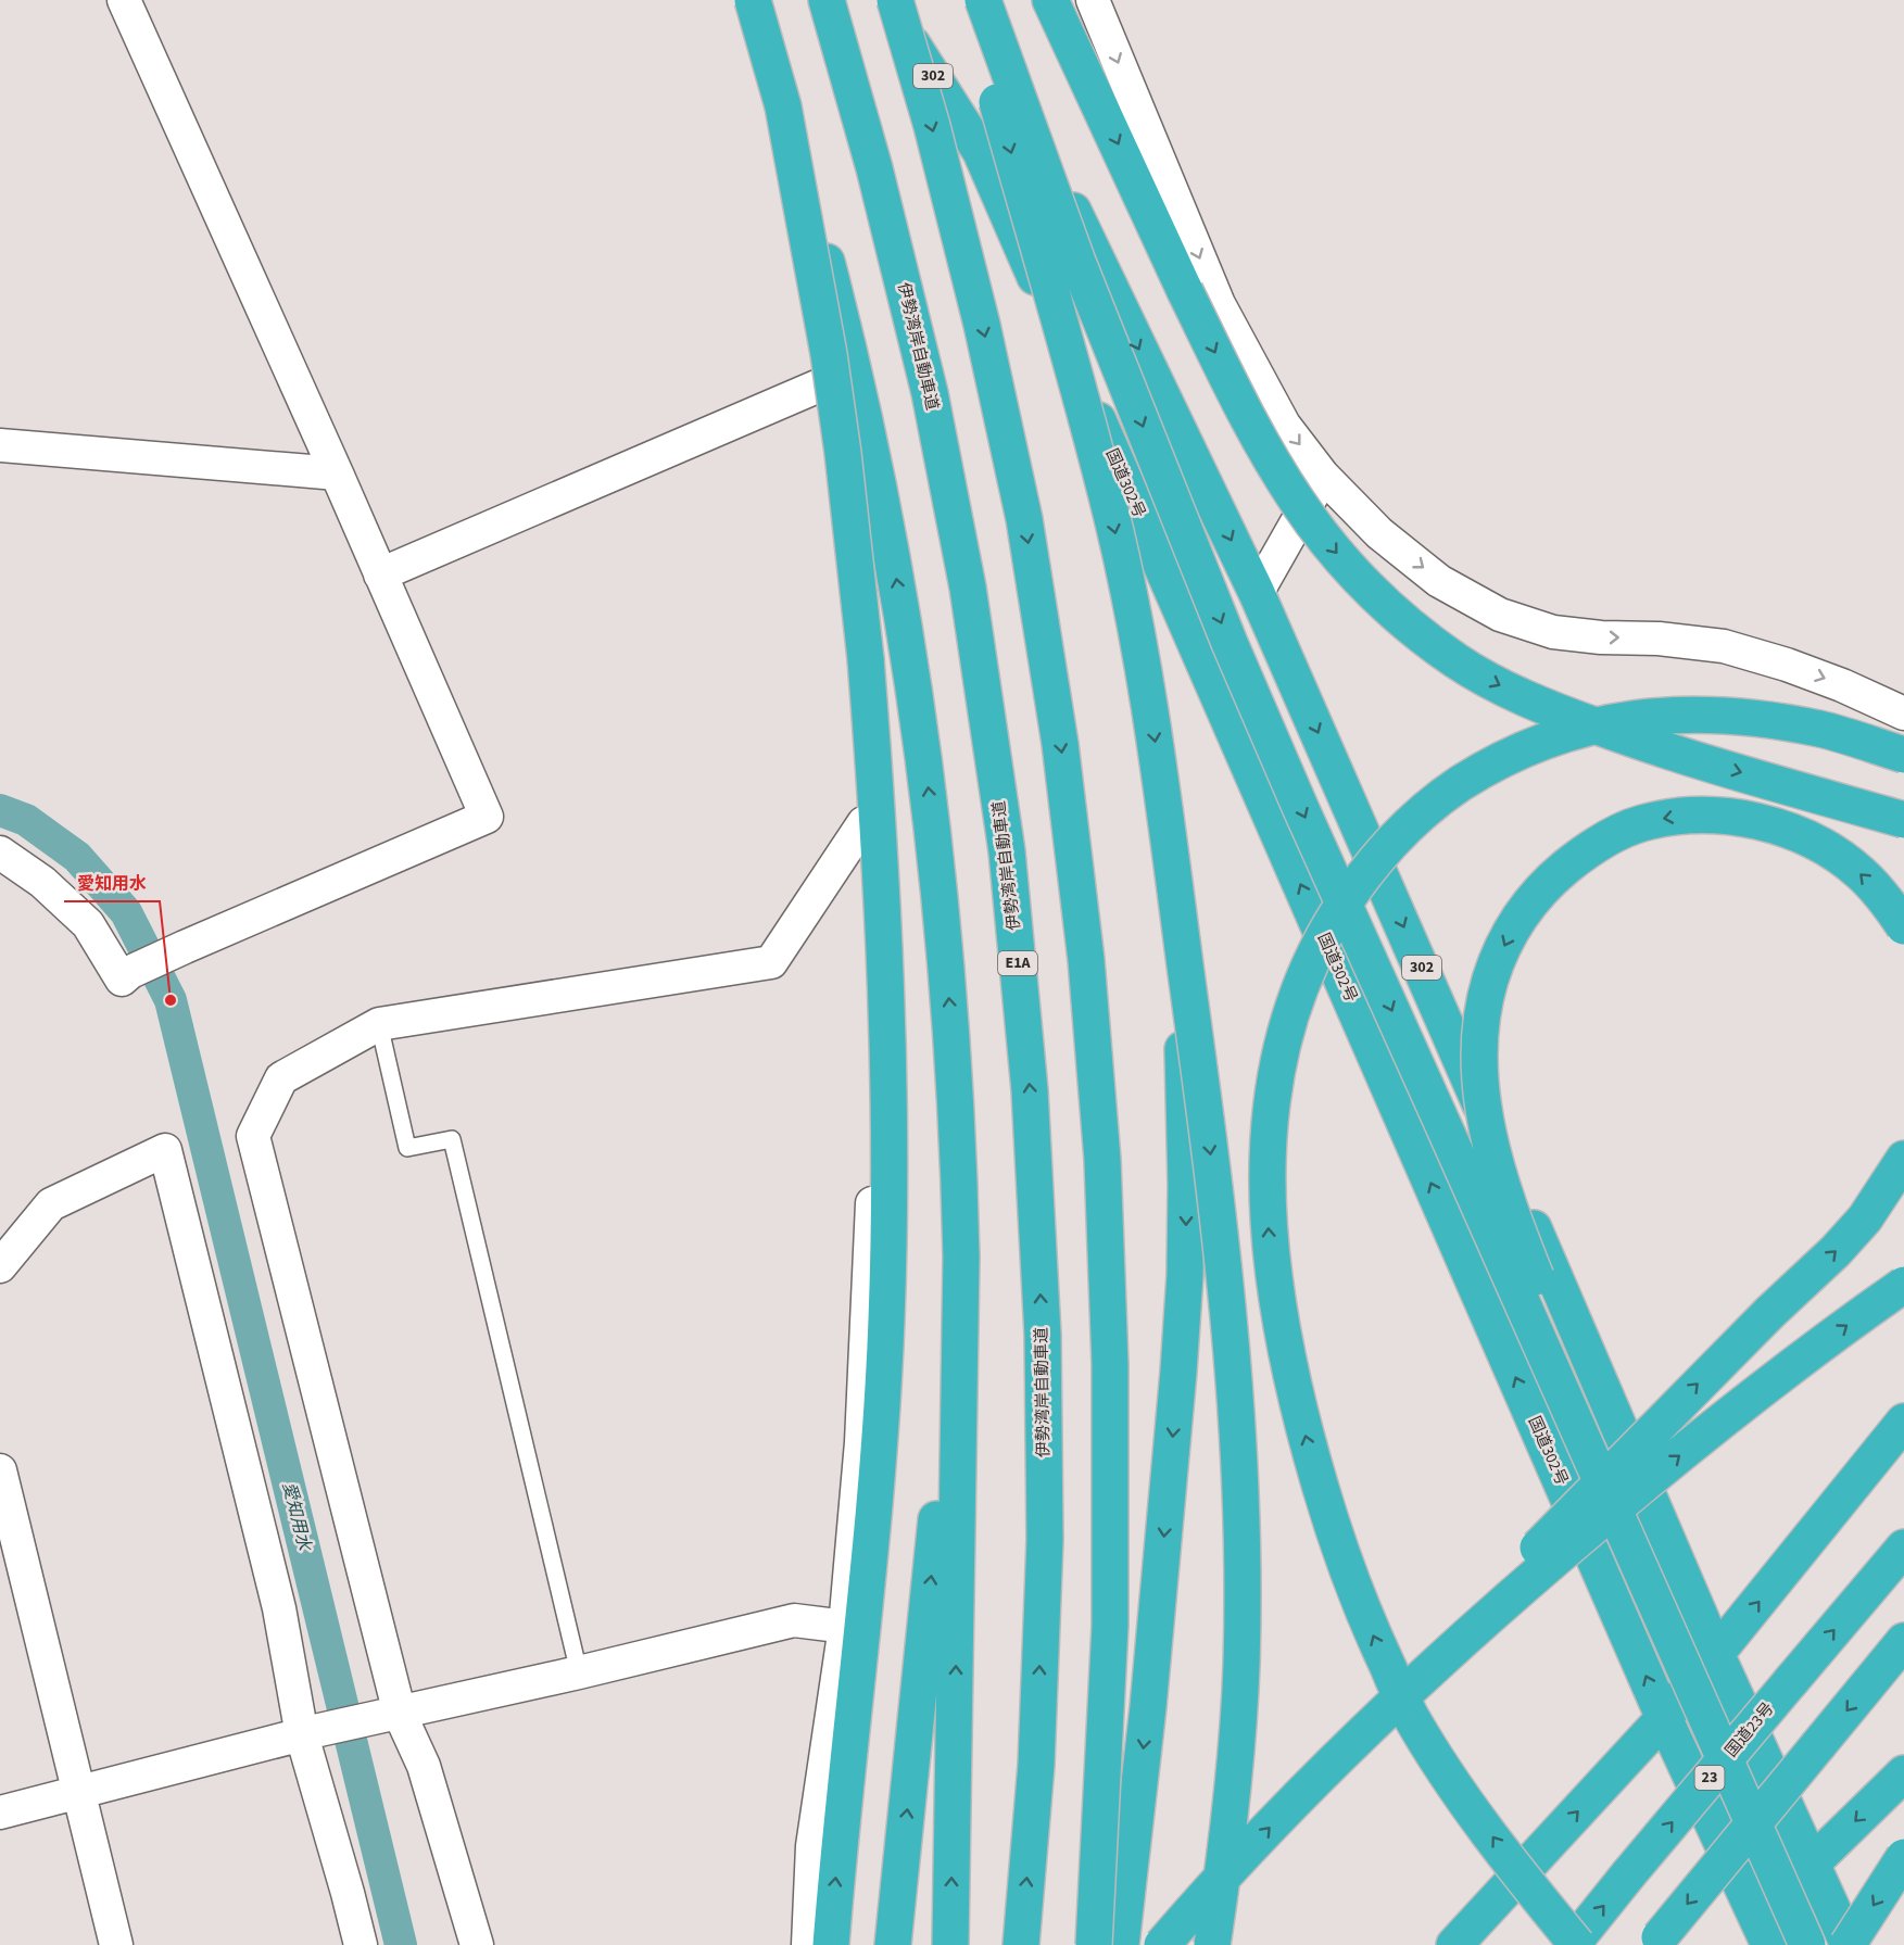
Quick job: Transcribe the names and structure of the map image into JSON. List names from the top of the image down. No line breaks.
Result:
{"streets":{"highway":["302","伊勢湾岸自動車道","国道302号","E1A","国道23号","23"]},"water":["愛知用水"],"places":["愛知用水"]}
